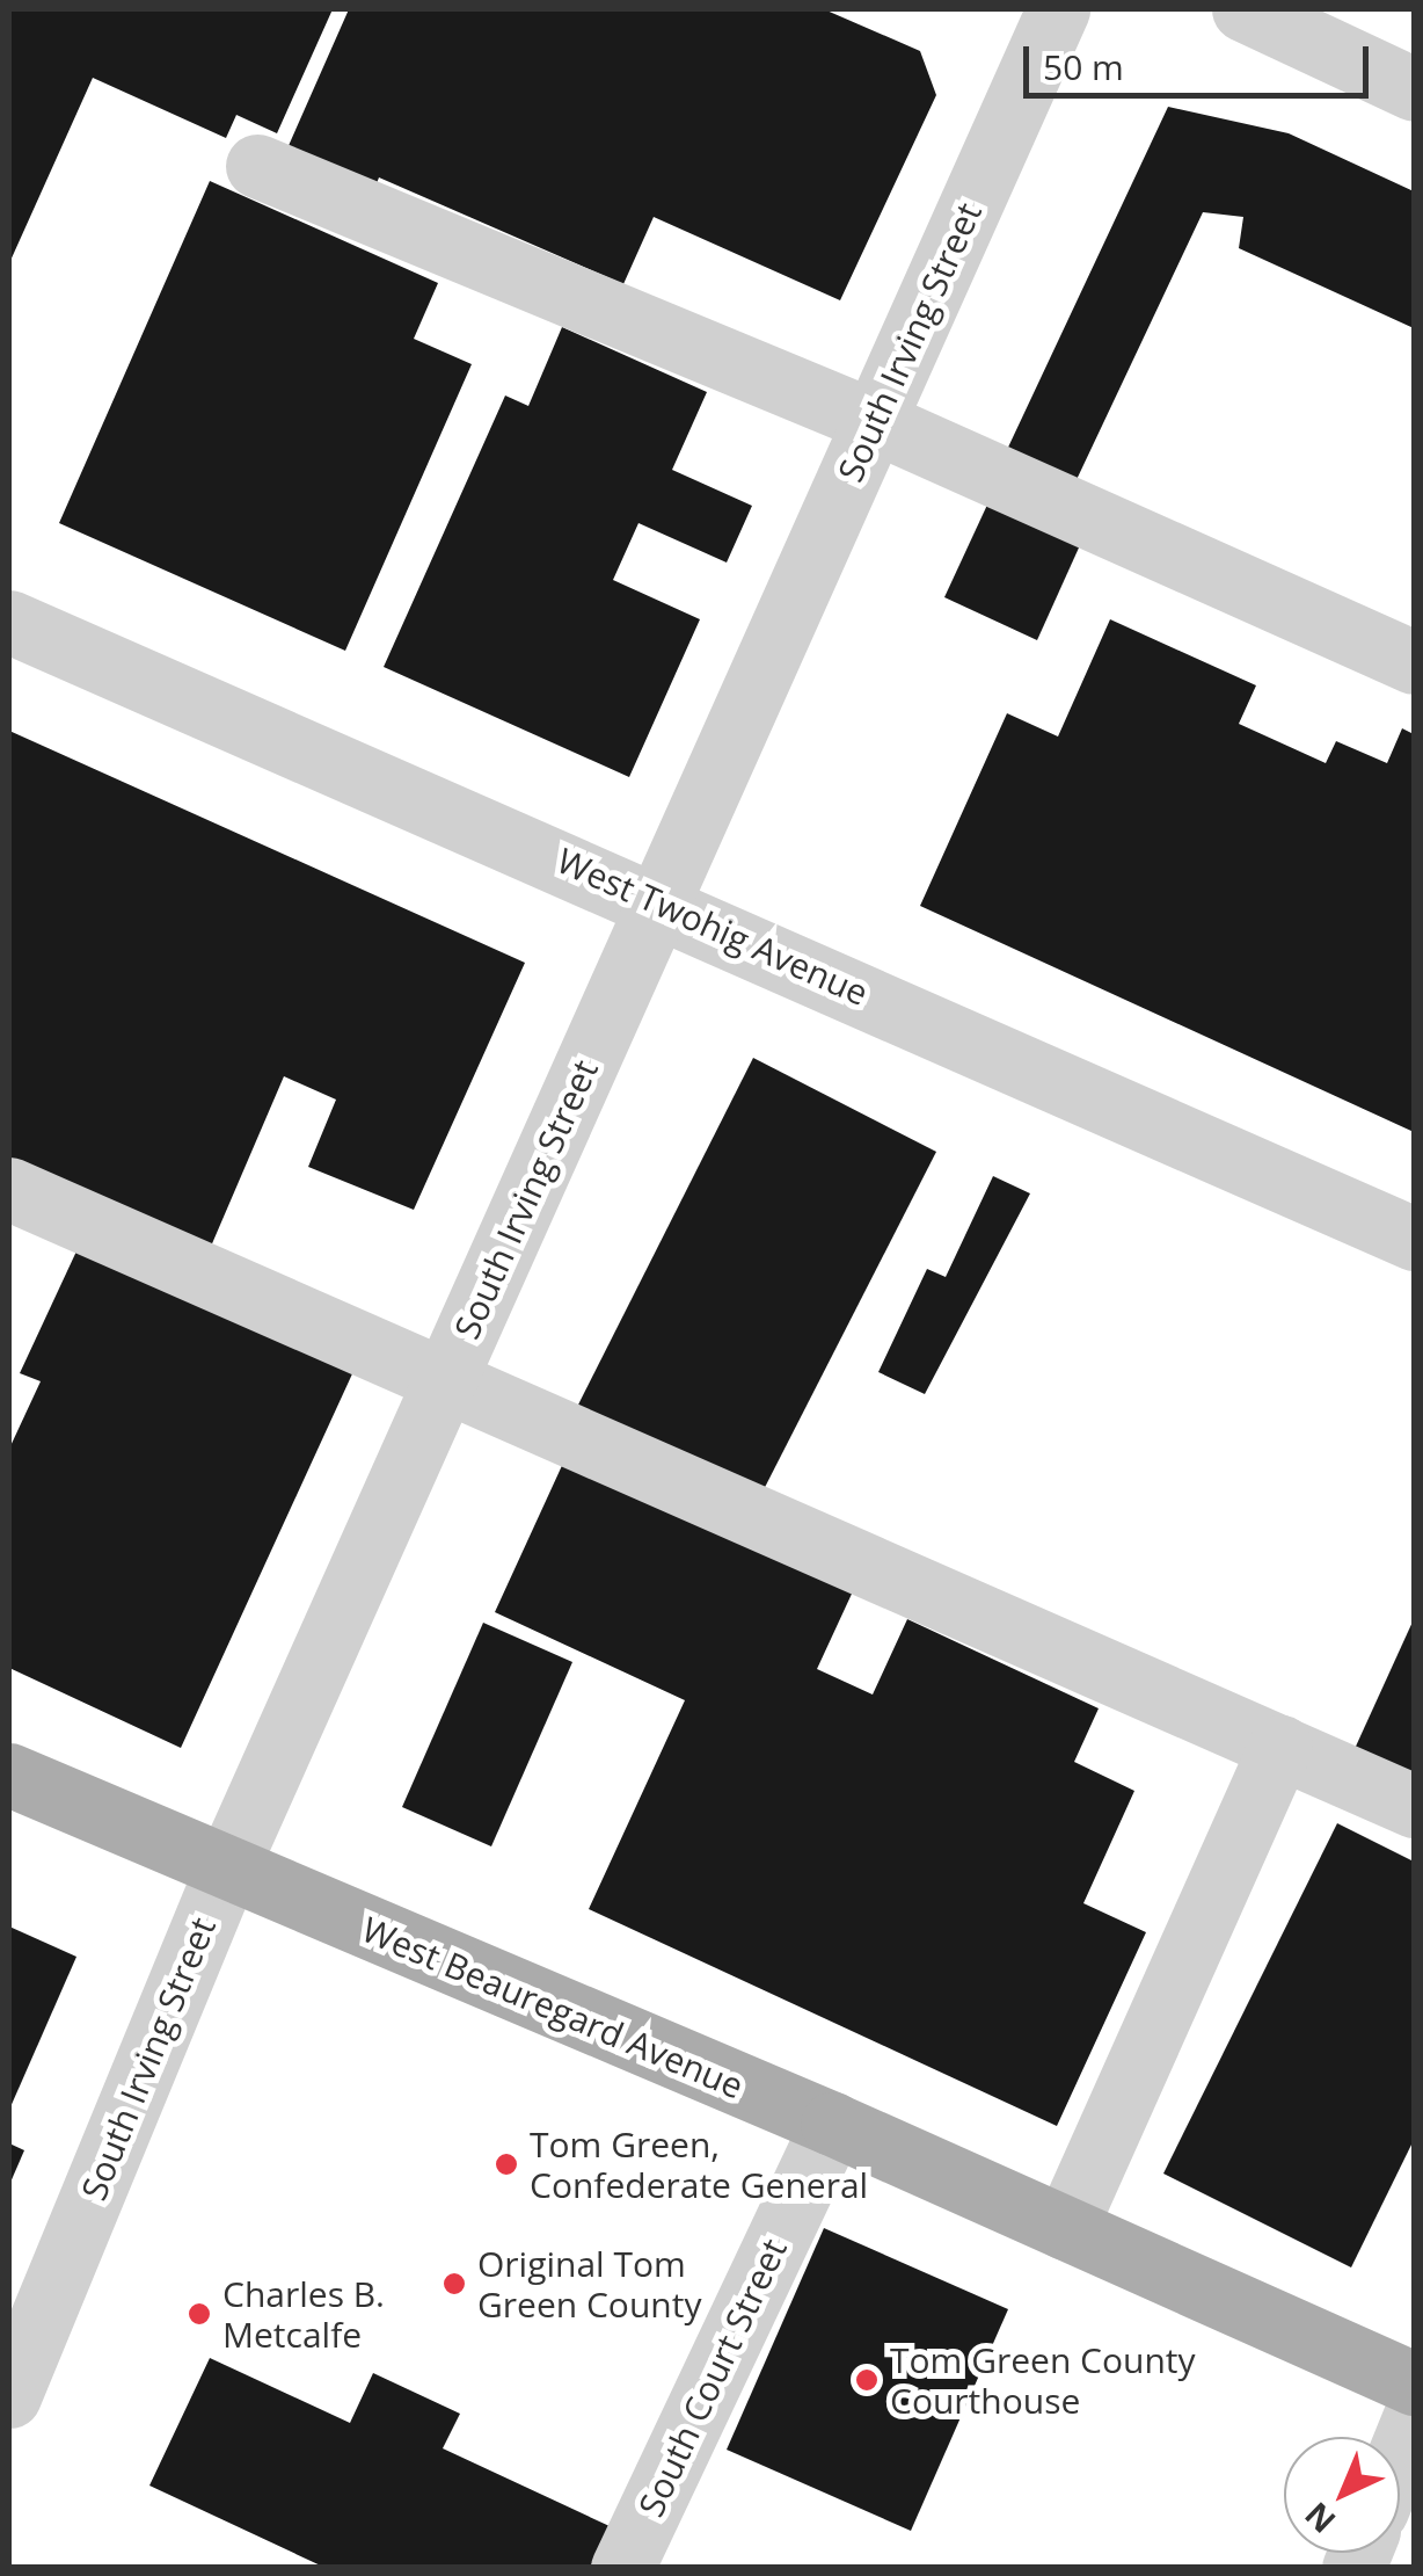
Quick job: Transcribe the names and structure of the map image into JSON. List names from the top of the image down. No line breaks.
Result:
{"streets":{"main road":["West Beauregard Avenue"],"street":["South Irving Street","West Twohig Avenue","South Court Street"]},"crossings":[["South Irving Street","West Twohig Avenue"],["South Irving Street","West Beauregard Avenue"],["West Beauregard Avenue","South Court Street"]],"places":["Tom Green, Confederate General","Original Tom Green County","Charles B. Metcalfe","Tom Green County Courthouse"],"scale_bar":"50 m","north":"bottom left"}
